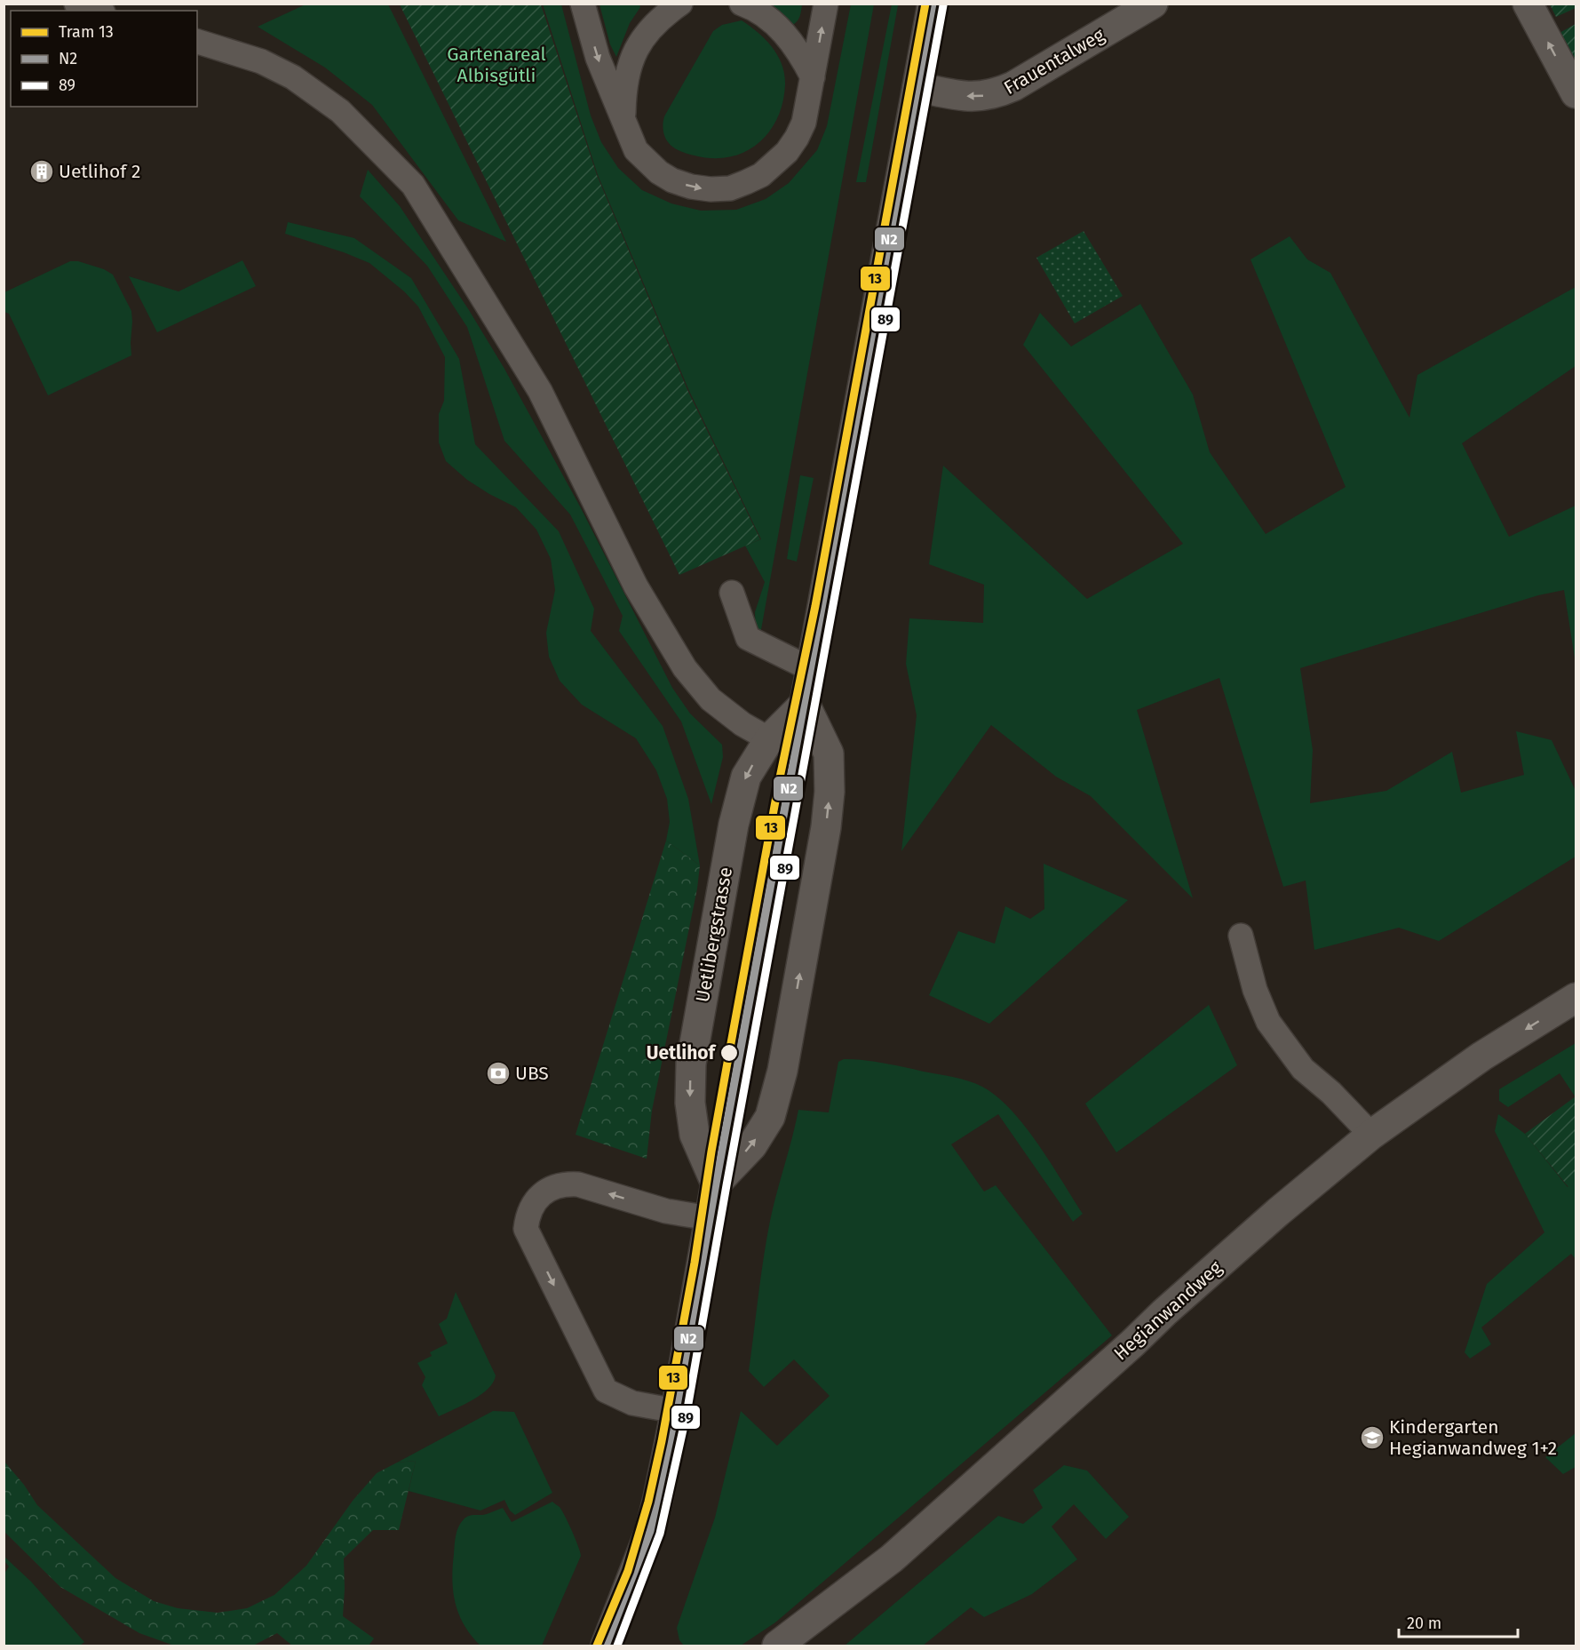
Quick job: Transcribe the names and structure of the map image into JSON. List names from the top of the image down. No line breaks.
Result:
{"streets":{"main road":["Frauentalweg","Uetlibergstrasse","Hegianwandweg"]},"one_way":["Frauentalweg"],"parks":["Gartenareal Albisgütli"],"places":{"building":["Uetlihof 2"],"other":["Uetlihof"],"bank":["UBS"],"school or university":["Kindergarten Hegianwandweg 1+2"]},"lines":["tram line 13","transit line N2","transit line 89"],"legend":["Tram 13","N2","89"],"scale_bar":"20 m"}
